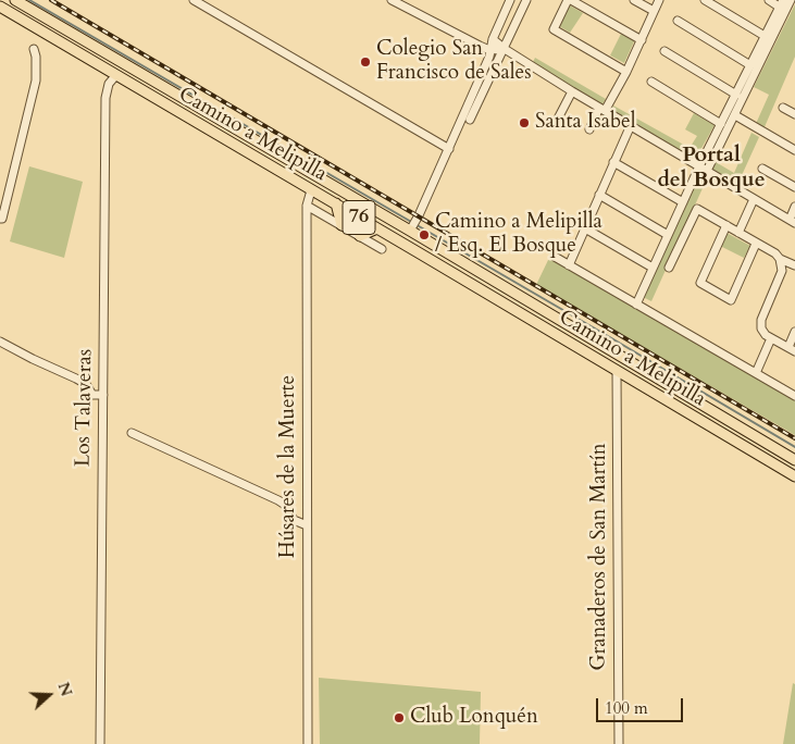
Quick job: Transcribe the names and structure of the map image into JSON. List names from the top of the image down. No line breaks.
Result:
{"streets":{"main road":["Camino a Melipilla","76"],"street":["Los Talaveras","Húsares de la Muerte","Granaderos de San Martín"]},"crossings":[["Camino a Melipilla","Los Talaveras"],["Camino a Melipilla","Húsares de la Muerte"],["Camino a Melipilla","Granaderos de San Martín"]],"districts":["Portal del Bosque"],"places":["Colegio San Francisco de Sales","Santa Isabel","Camino a Melipilla / Esq. El Bosque","Club Lonquén"],"scale_bar":"100 m","north":"right"}
